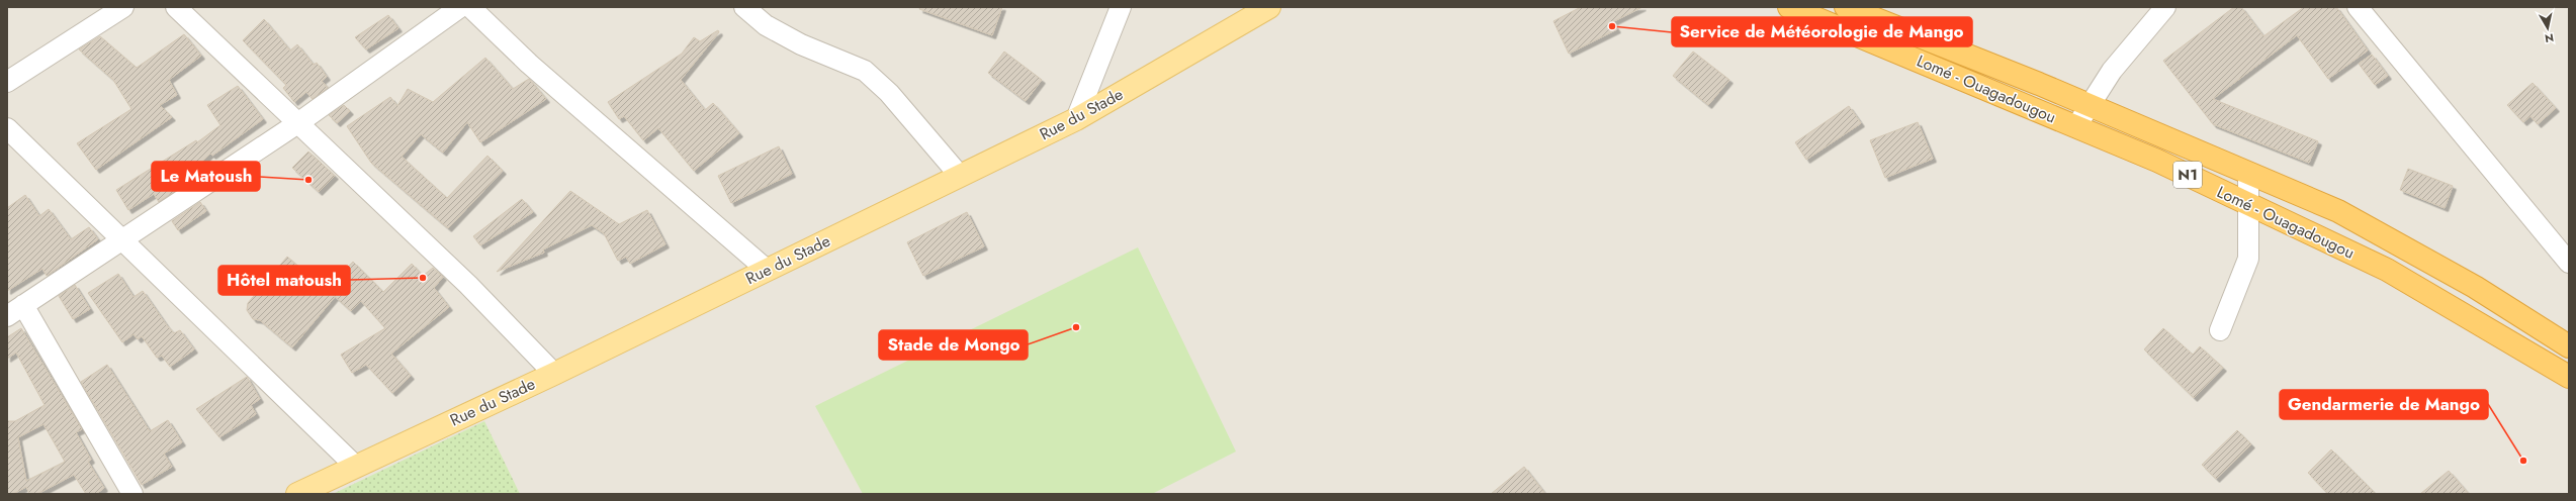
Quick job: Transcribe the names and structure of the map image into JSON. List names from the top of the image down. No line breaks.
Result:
{"streets":{"highway":["Lomé - Ouagadougou","N1"],"main road":["Rue du Stade"]},"places":["Service de Météorologie de Mango","Le Matoush","Hôtel matoush","Stade de Mongo","Gendarmerie de Mango"],"north":"bottom"}
